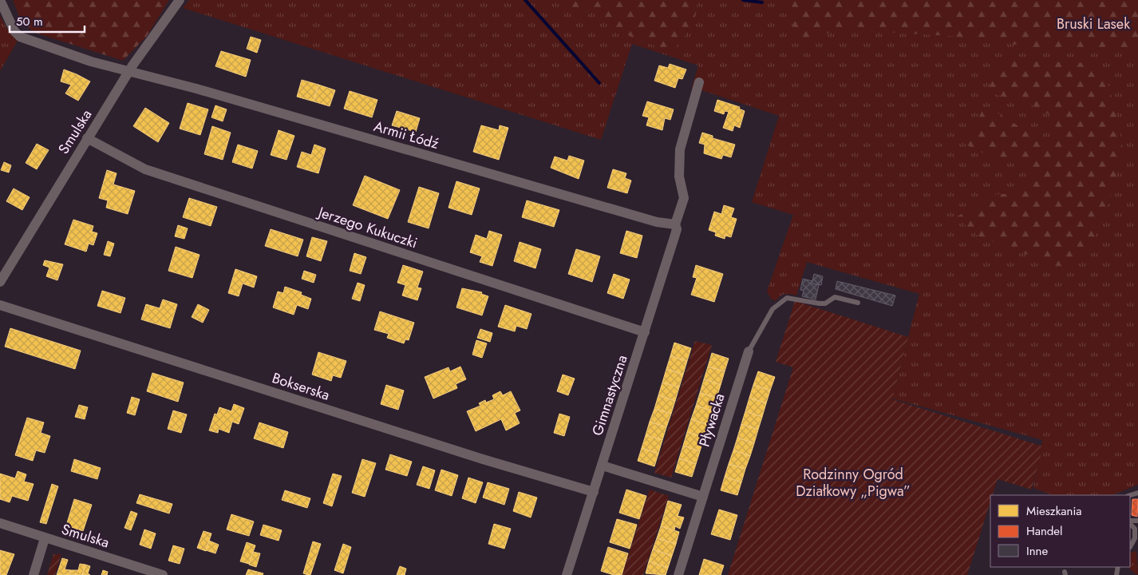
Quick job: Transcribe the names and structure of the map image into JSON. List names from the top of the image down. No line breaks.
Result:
{"streets":{"street":["Smulska","Armii Łódź","Jerzego Kukuczki","Bokserska","Gimnastyczna","Pływacka"]},"crossings":[["Smulska","Armii Łódź"],["Smulska","Jerzego Kukuczki"],["Armii Łódź","Gimnastyczna"],["Jerzego Kukuczki","Gimnastyczna"],["Bokserska","Gimnastyczna"]],"parks":["Bruski Lasek","Rodzinny Ogród Działkowy „Pigwa”"],"legend":["Mieszkania","Handel","Inne"],"scale_bar":"50 m"}
